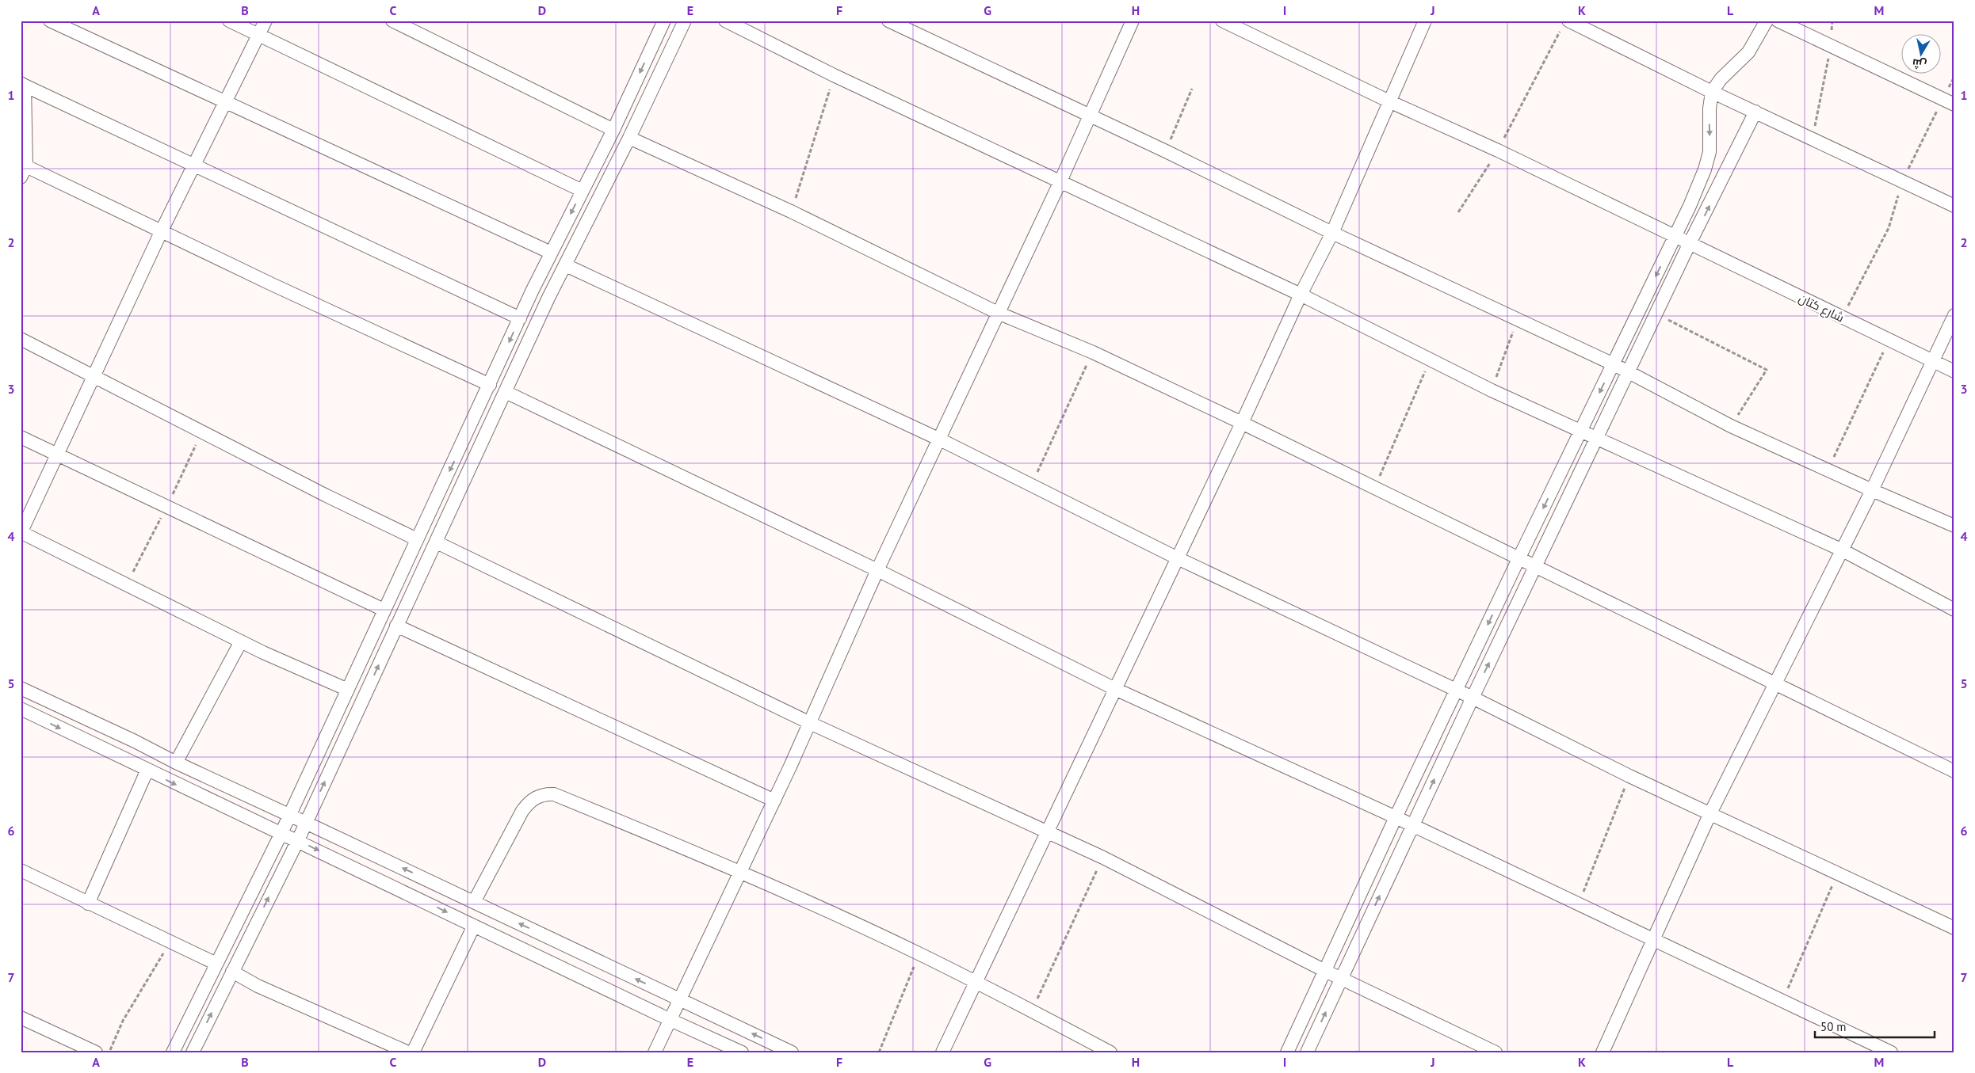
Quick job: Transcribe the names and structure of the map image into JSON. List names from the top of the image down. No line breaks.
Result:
{"streets":{"street":["شارع كتان"]},"scale_bar":"50 m","north":"bottom","grid":{"columns":["A","B","C","D","E","F","G","H","I","J","K","L","M"],"rows":["1","2","3","4","5","6","7"]}}
